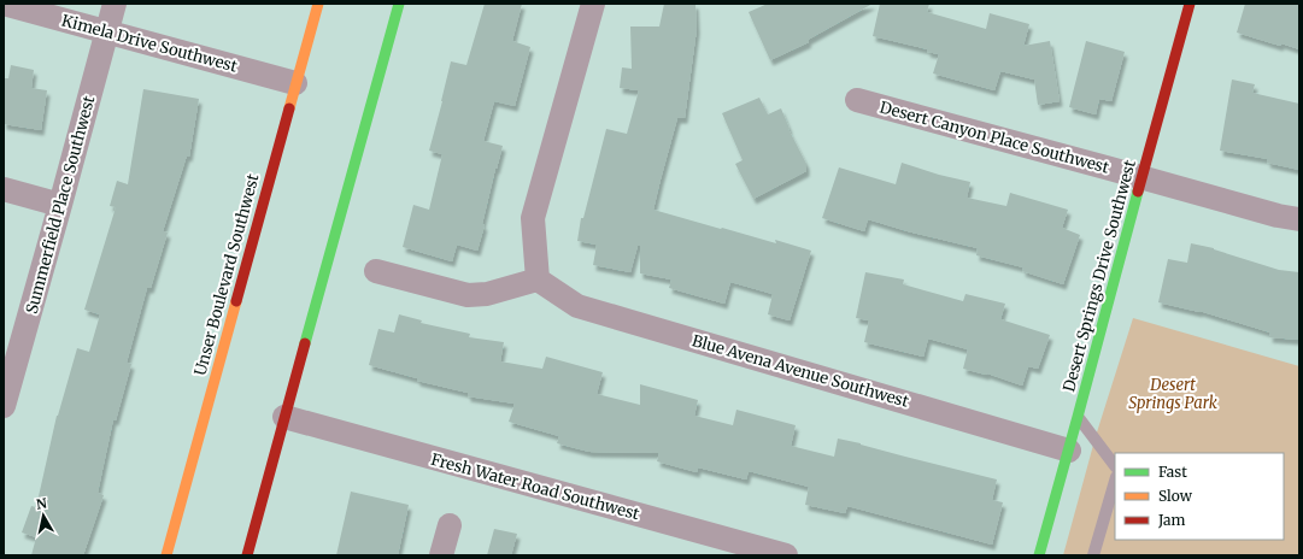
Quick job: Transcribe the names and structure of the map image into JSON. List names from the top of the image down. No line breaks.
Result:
{"streets":{"main road":["Unser Boulevard Southwest","Desert Springs Drive Southwest"],"street":["Kimela Drive Southwest","Desert Canyon Place Southwest","Summerfield Place Southwest","Blue Avena Avenue Southwest","Fresh Water Road Southwest"]},"crossings":[["Kimela Drive Southwest","Summerfield Place Southwest"],["Kimela Drive Southwest","Unser Boulevard Southwest"],["Desert Canyon Place Southwest","Desert Springs Drive Southwest"],["Desert Springs Drive Southwest","Blue Avena Avenue Southwest"]],"parks":["Desert Springs Park"],"legend":["Fast","Slow","Jam"],"north":"top"}
